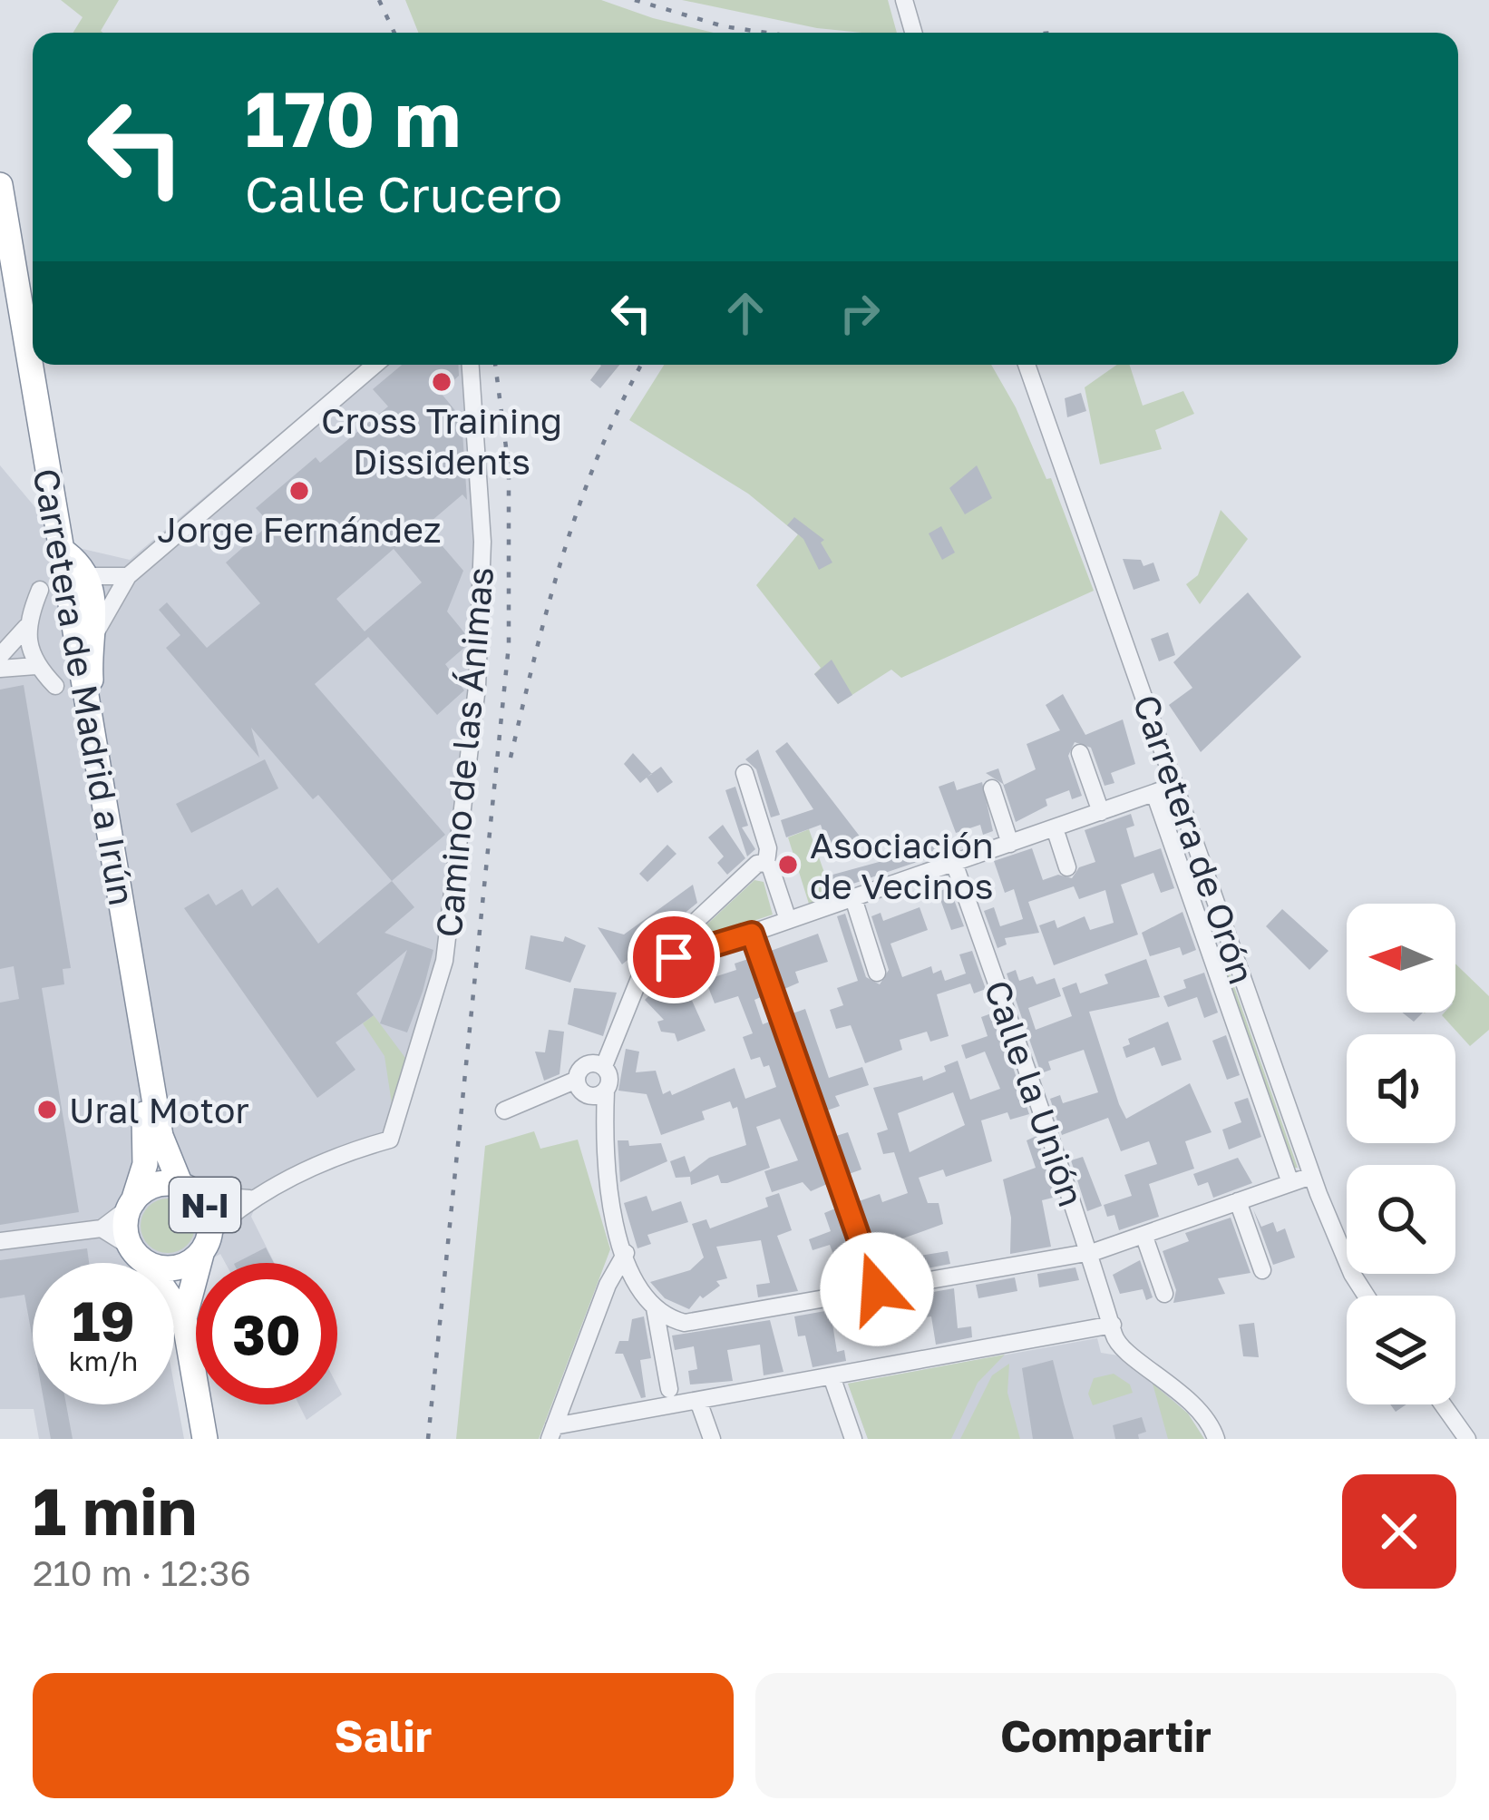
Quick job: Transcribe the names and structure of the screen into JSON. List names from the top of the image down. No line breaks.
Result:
{"streets":{"highway":["Carretera de Madrid a Irún","N-I"],"street":["Camino de las Ánimas","Carretera de Orón","Calle la Unión"]},"crossings":[["Carretera de Madrid a Irún","N-I"]],"places":["Cross Training Dissidents","Jorge Fernández","Asociación de Vecinos","Ural Motor"],"north":"left","page":{"turn":["170 m","Calle Crucero"],"speed":"19 km/h","limit":"30","heading":["1 min","210 m · 12:36"],"buttons":["Salir","Compartir"]}}
